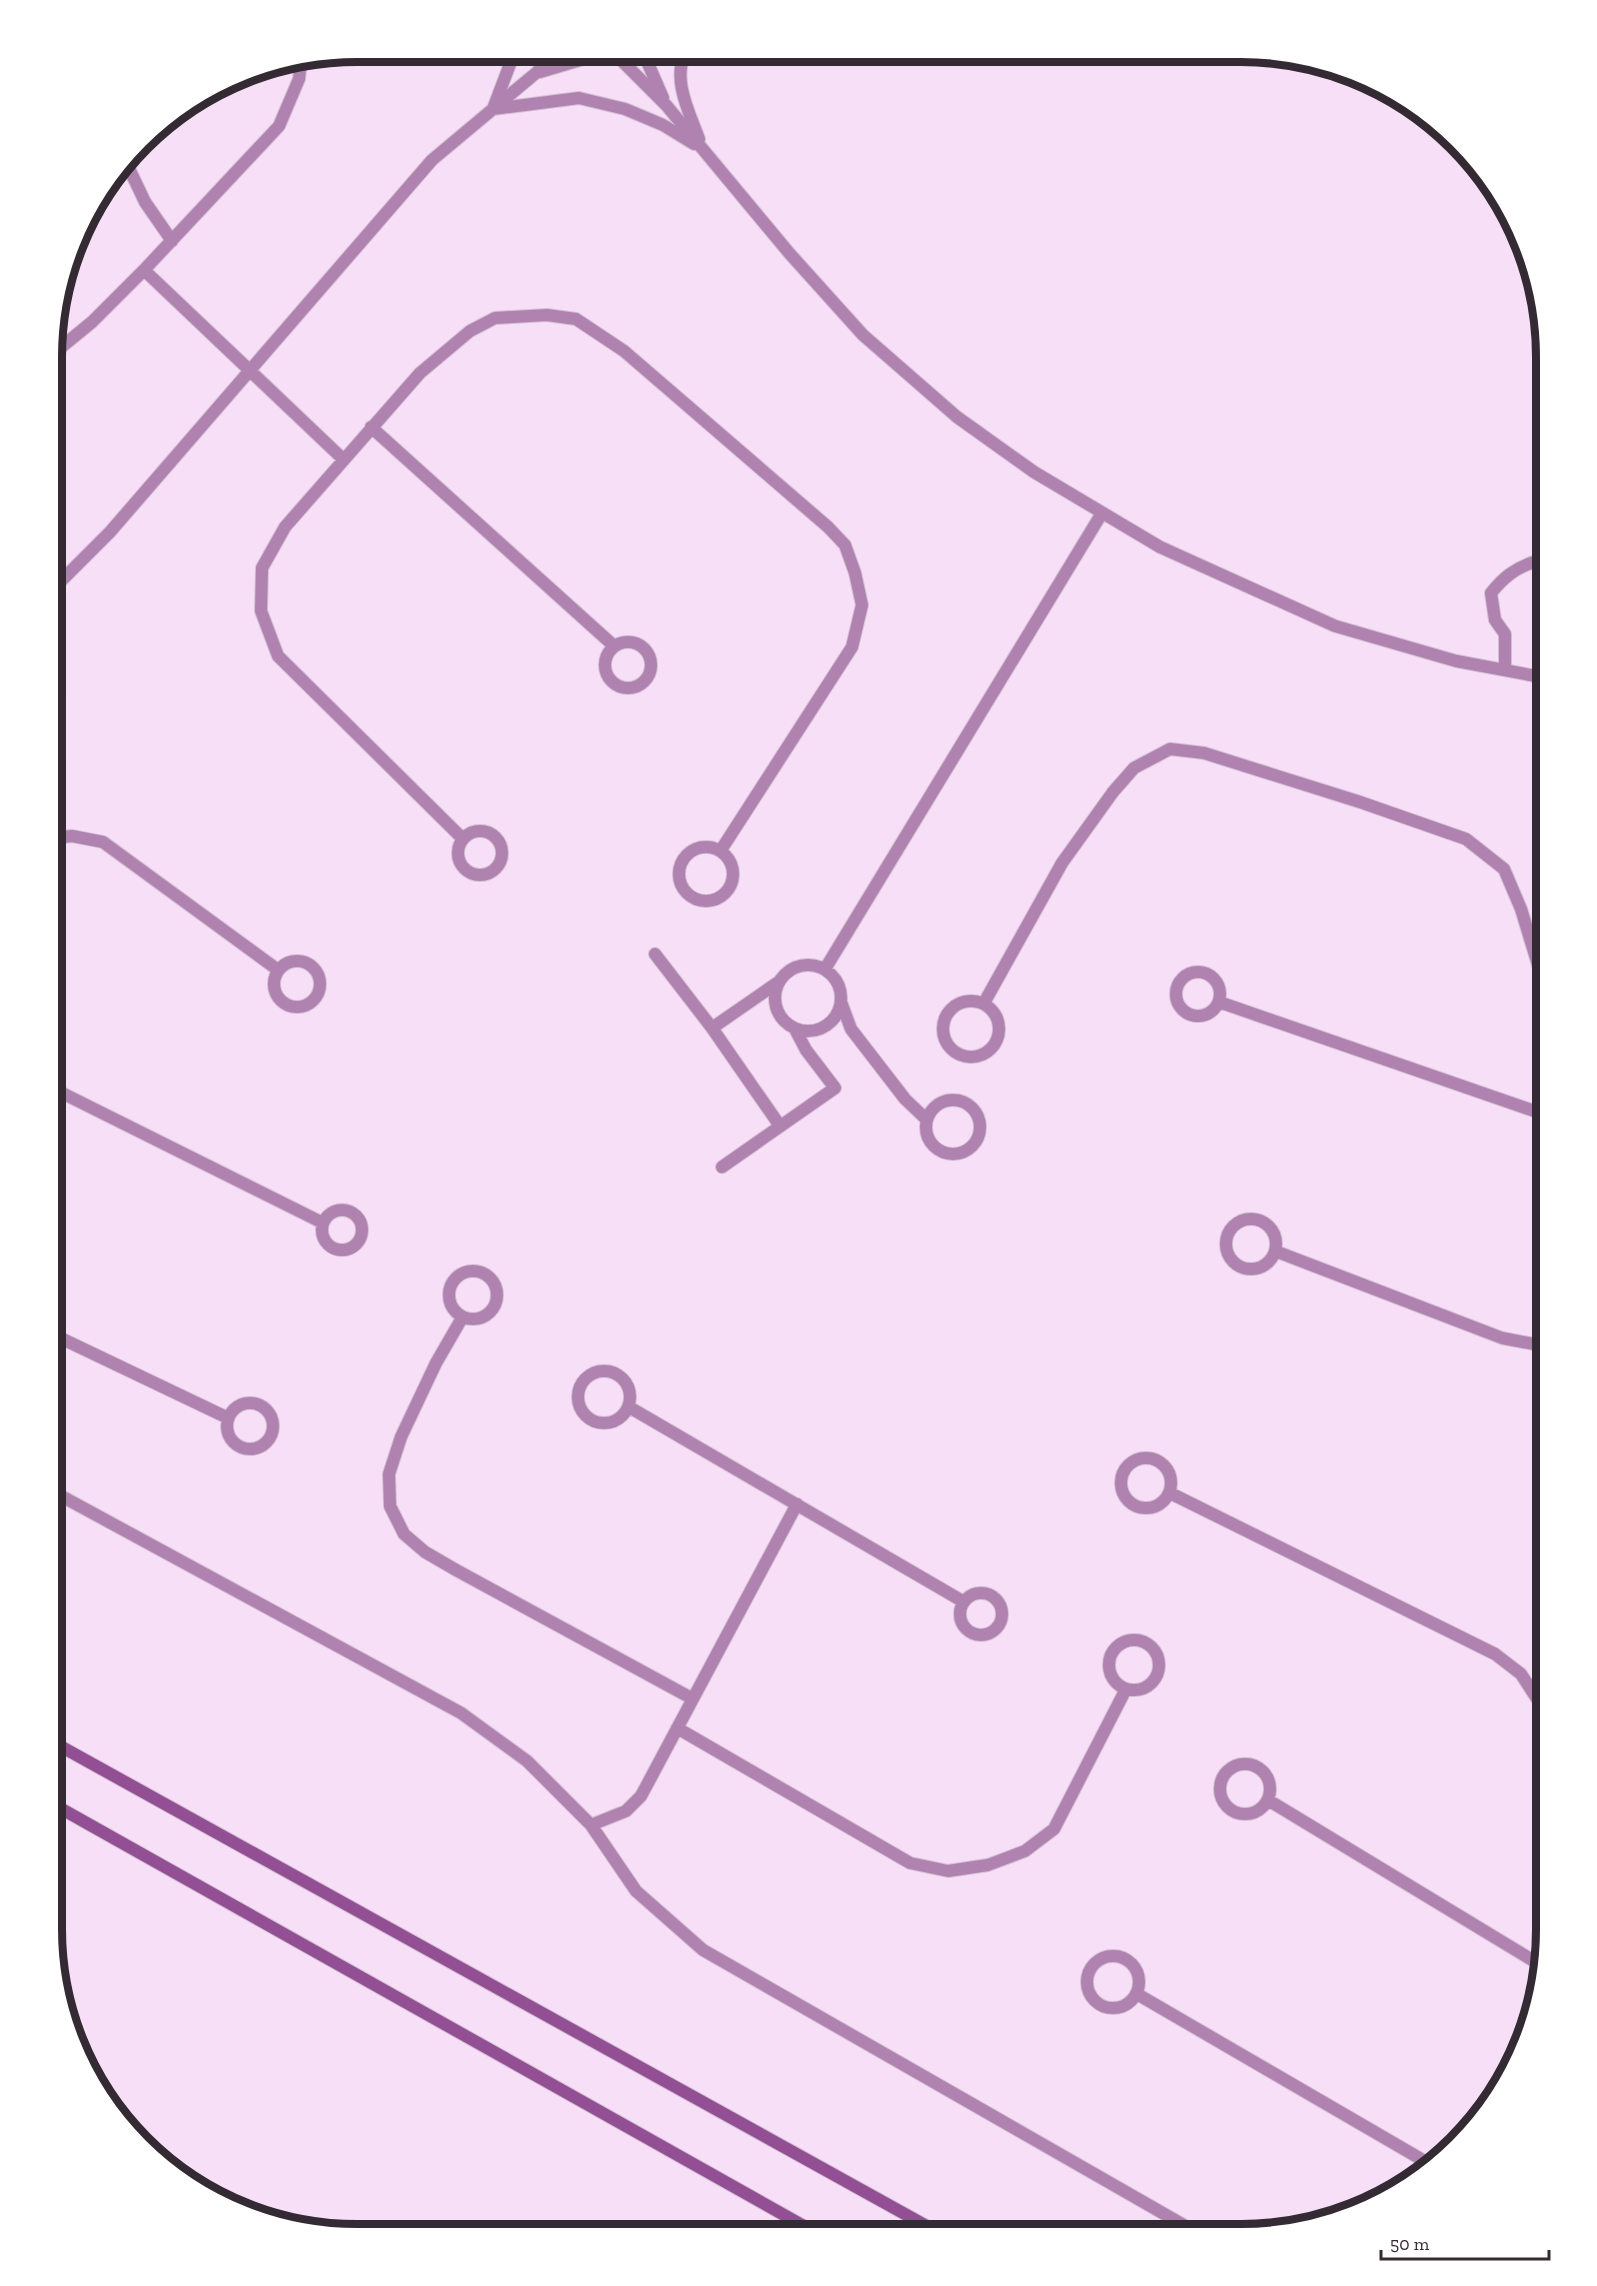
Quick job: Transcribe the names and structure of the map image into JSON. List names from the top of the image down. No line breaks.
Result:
{"scale_bar":"50 m"}
